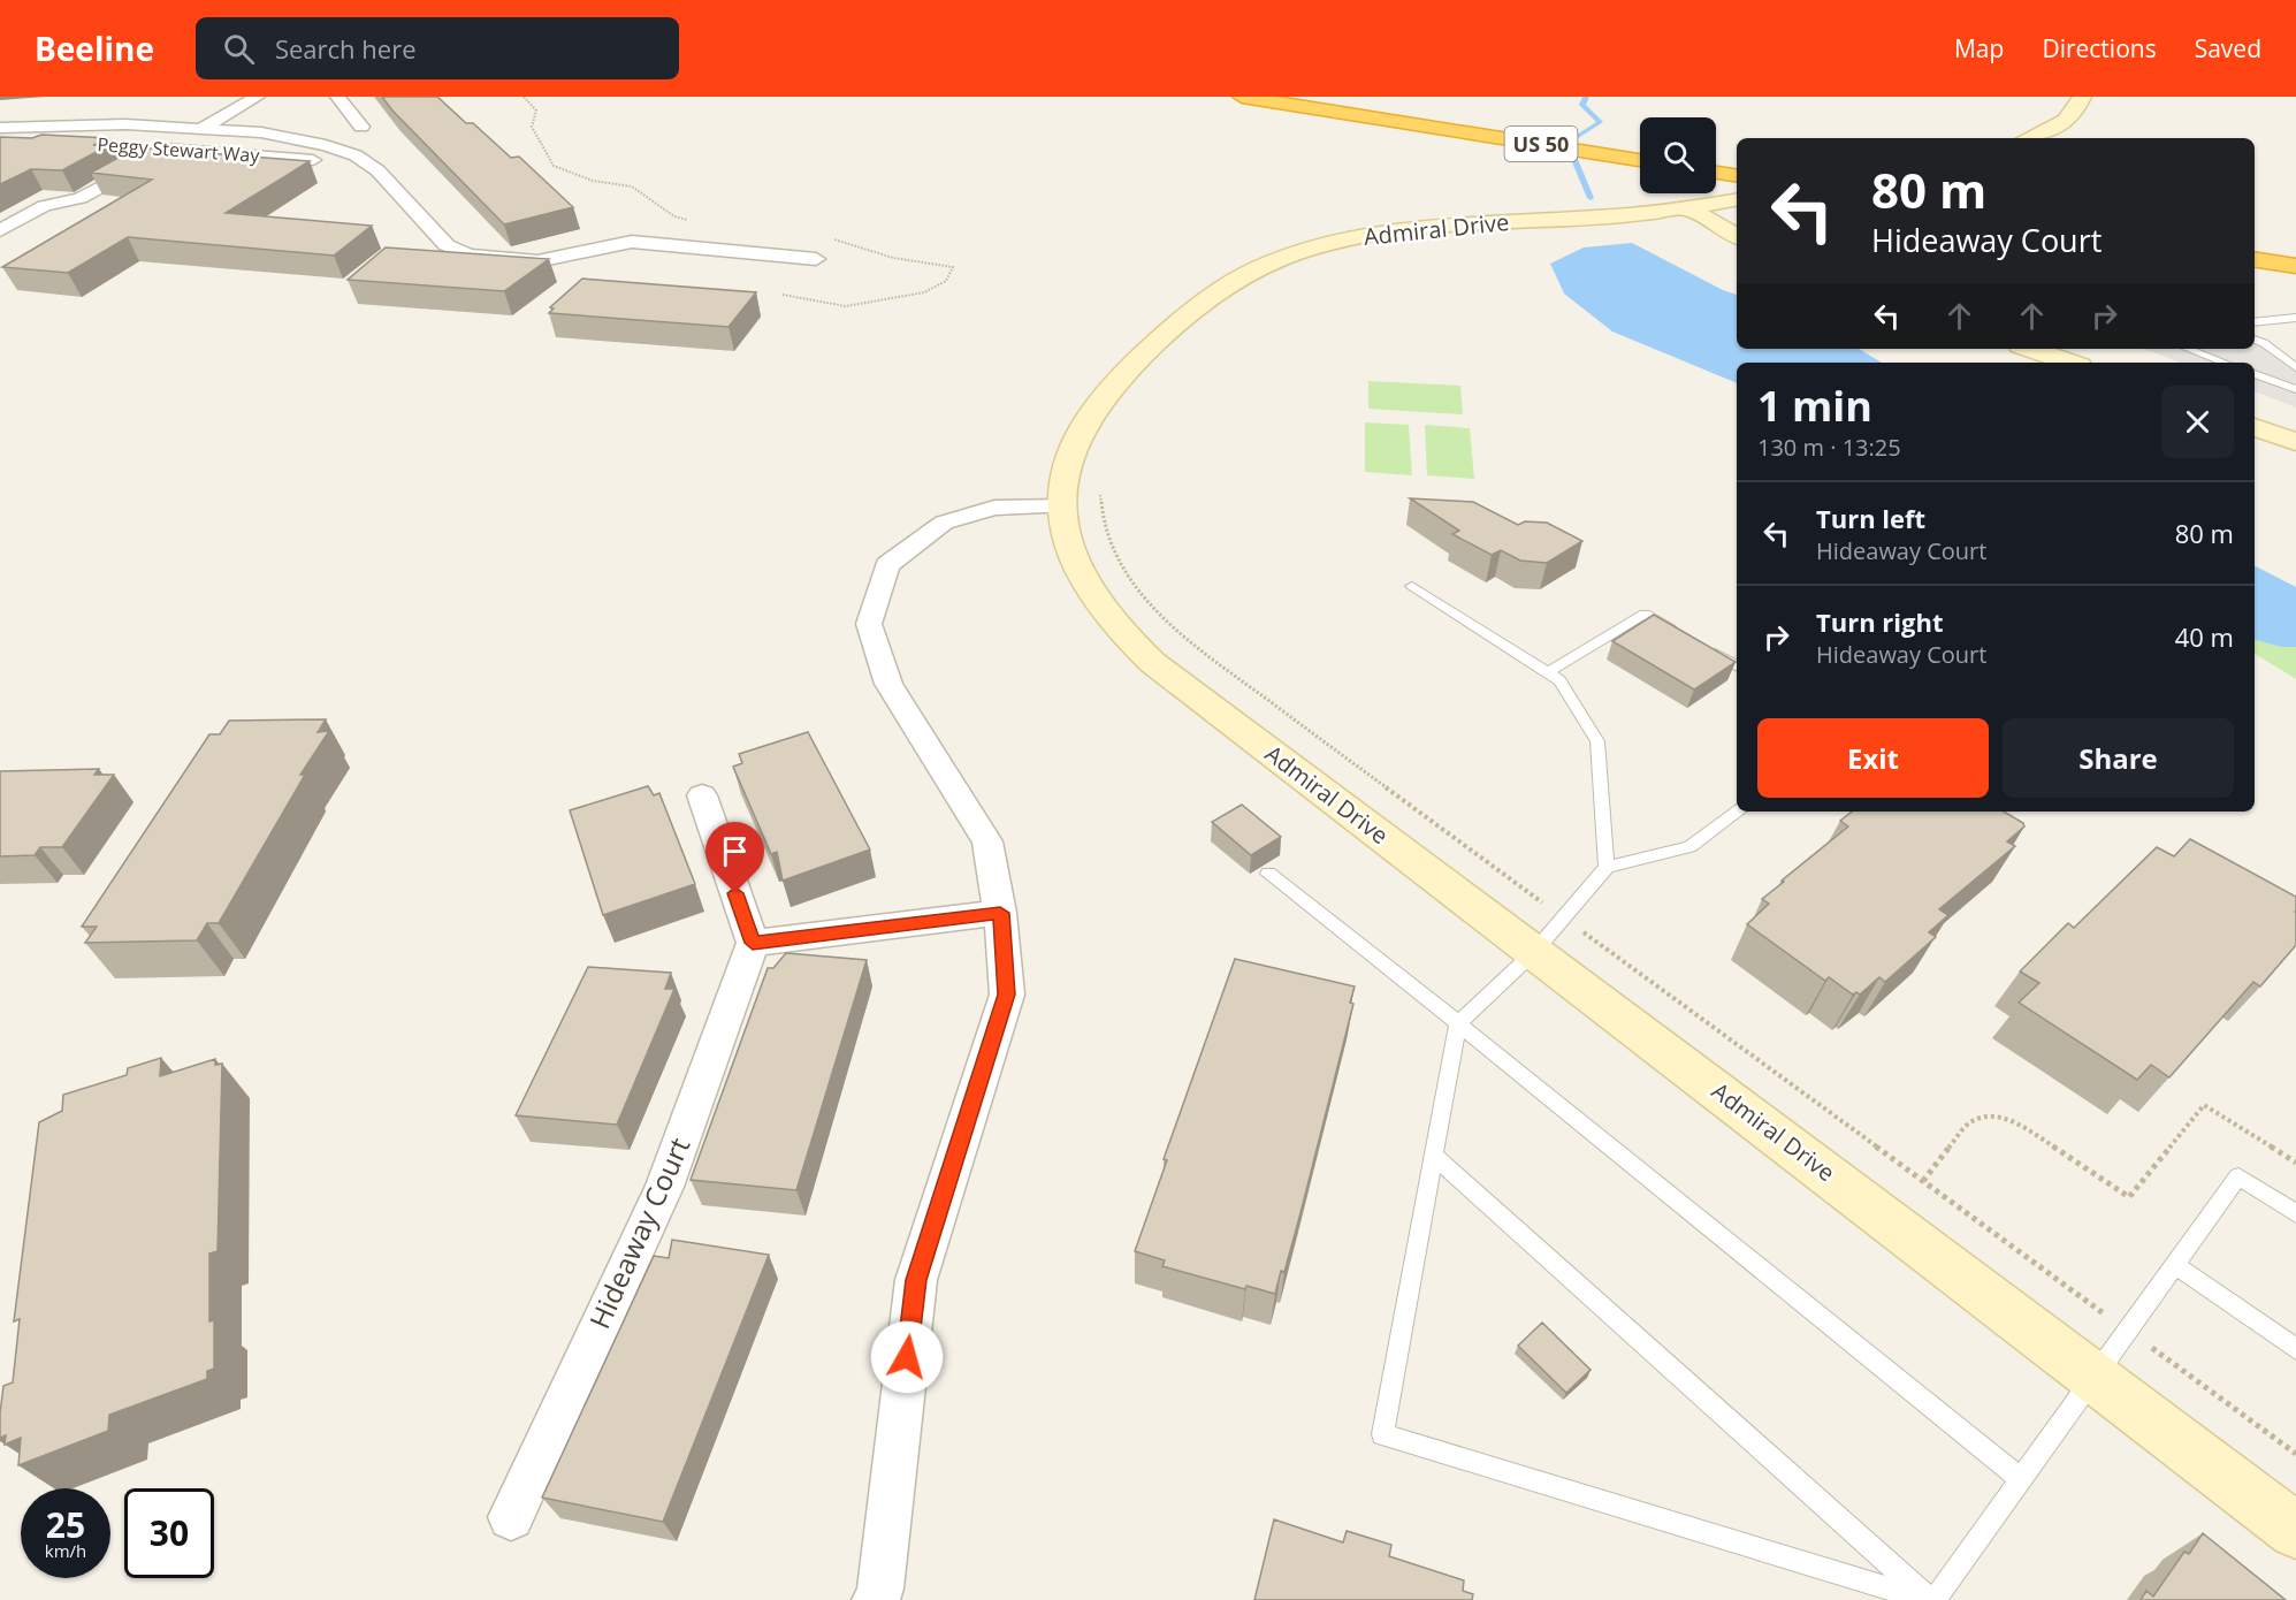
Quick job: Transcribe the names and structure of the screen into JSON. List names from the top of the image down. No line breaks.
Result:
{"streets":{"highway":["US 50"],"street":["Peggy Stewart Way","Admiral Drive","Hideaway Court"]},"page":{"header":"Beeline","search":"Search here","nav":["Map","Directions","Saved"],"turn":["80 m","Hideaway Court"],"heading":["1 min","130 m · 13:25"],"list":[{"name":"Turn left","note":"Hideaway Court","value":"80 m"},{"name":"Turn right","note":"Hideaway Court","value":"40 m"}],"buttons":["Exit","Share"],"speed":"25 km/h","limit":"30"}}
